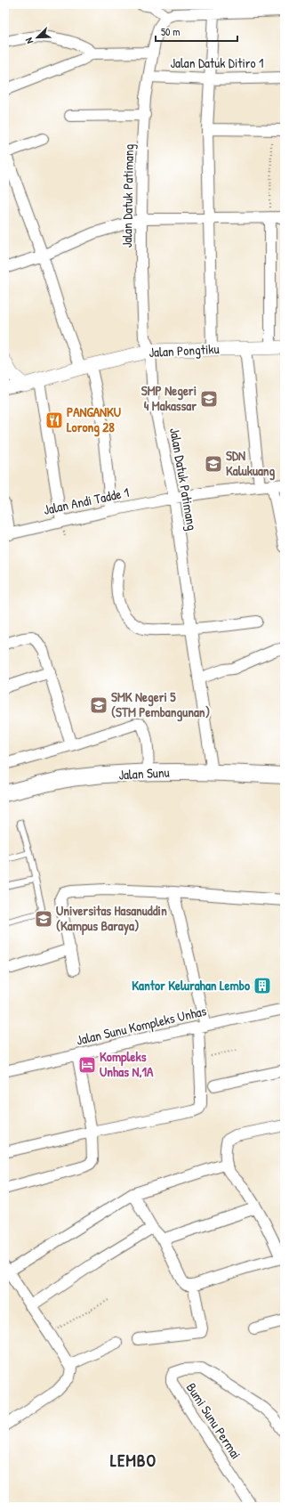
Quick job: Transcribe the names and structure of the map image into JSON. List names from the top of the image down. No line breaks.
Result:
{"streets":{"main road":["Jalan Sunu"],"street":["Jalan Datuk Ditiro 1","Jalan Datuk Patimang","Jalan Pongtiku","Jalan Andi Tadde 1","Jalan Sunu Kompleks Unhas","Bumi Sunu Permai"]},"crossings":[["Jalan Datuk Ditiro 1","Jalan Datuk Patimang"],["Jalan Datuk Patimang","Jalan Pongtiku"],["Jalan Datuk Patimang","Jalan Andi Tadde 1"],["Jalan Datuk Patimang","Jalan Sunu"]],"districts":["LEMBO"],"places":{"school or university":["SMP Negeri 4 Makassar","SDN Kalukuang","SMK Negeri 5 (STM Pembangunan)","Universitas Hasanuddin (Kampus Baraya)"],"restaurant":["PANGANKU Lorong 28"],"building":["Kantor Kelurahan Lembo"],"hotel":["Kompleks Unhas N,1A"]},"scale_bar":"50 m","north":"bottom left"}
